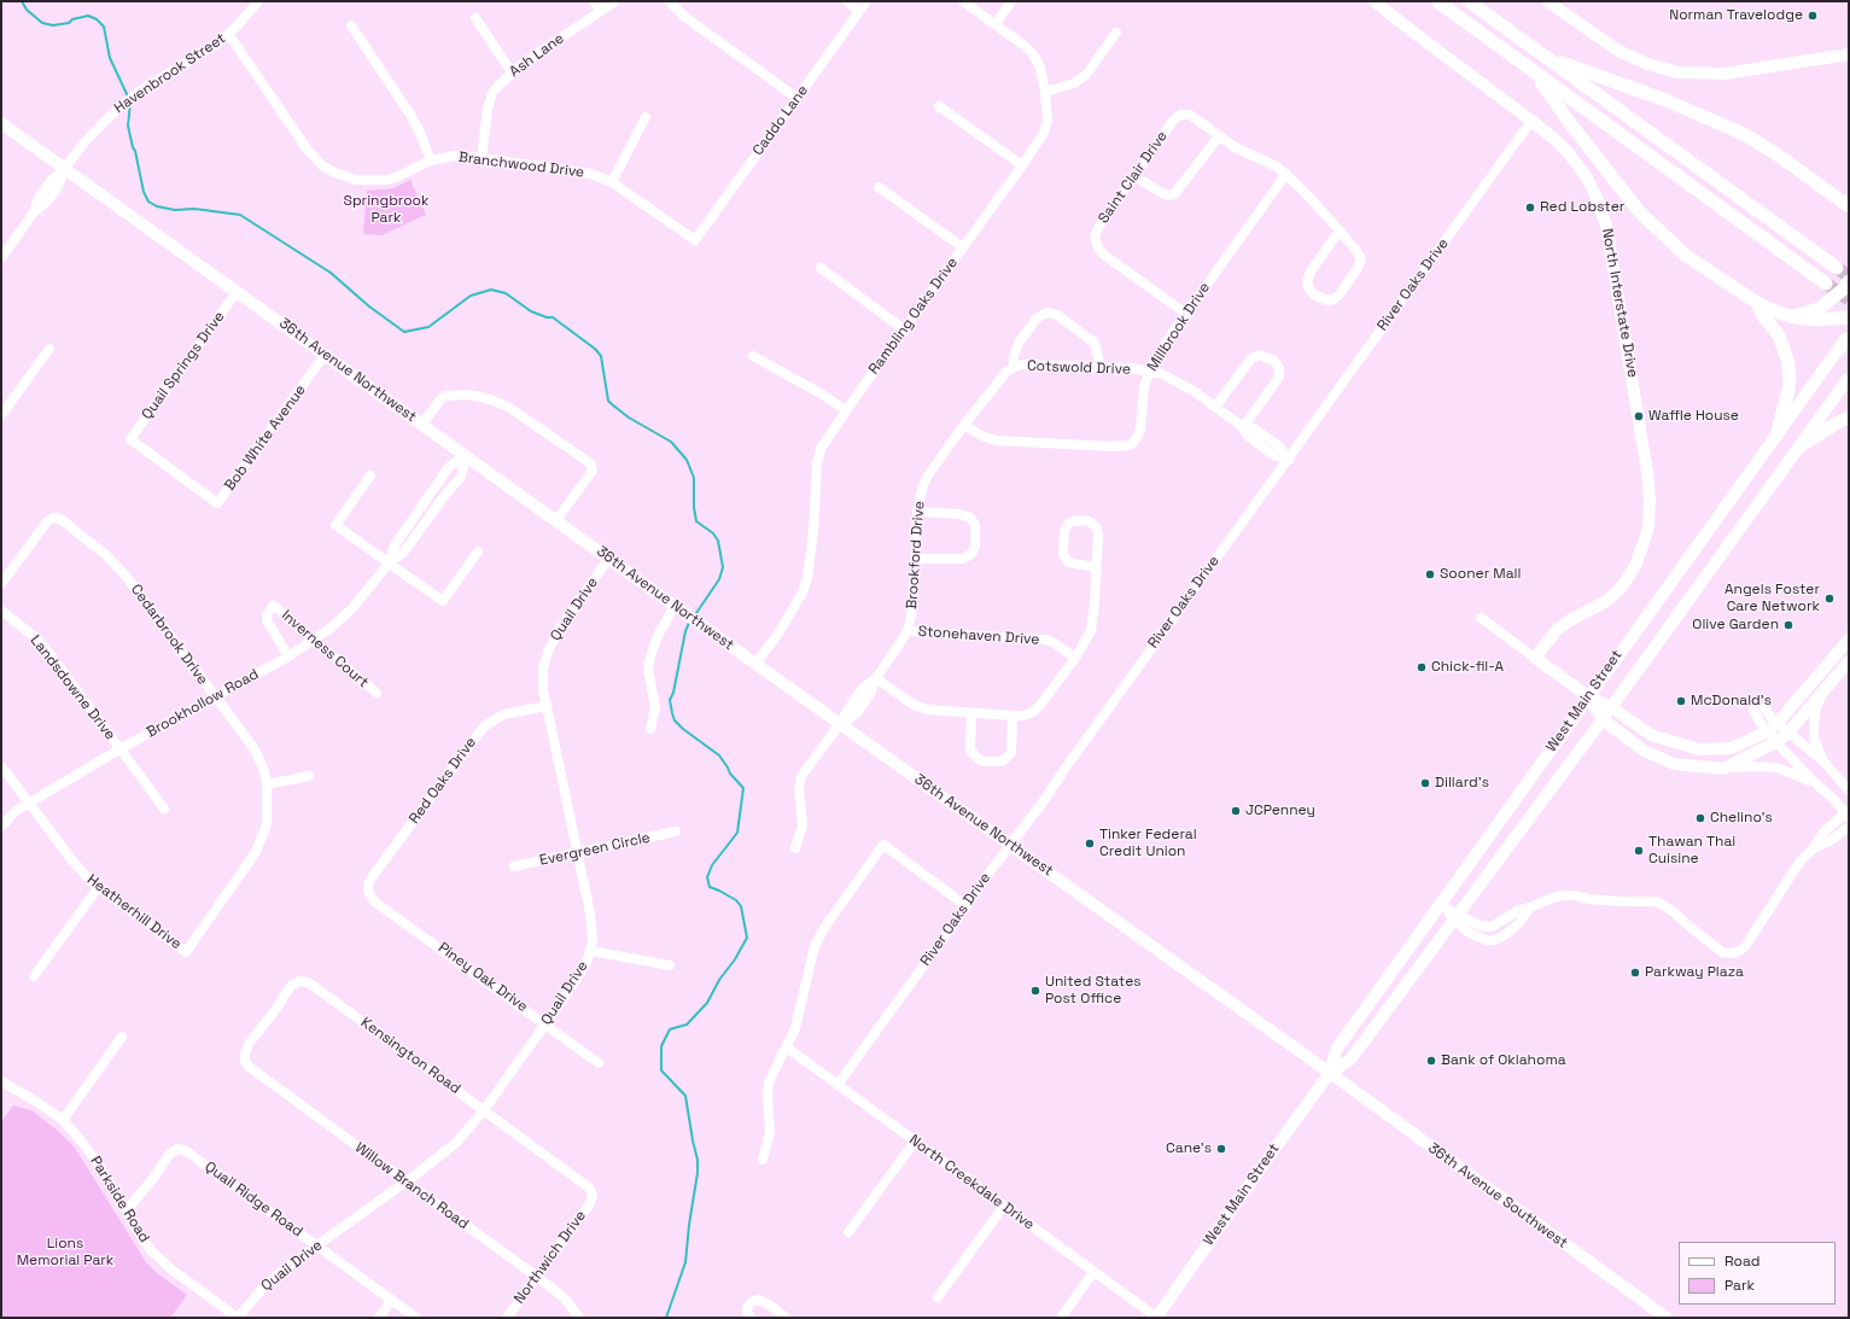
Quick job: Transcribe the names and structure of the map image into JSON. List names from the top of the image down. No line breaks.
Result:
{"streets":{"main road":["North Interstate Drive","36th Avenue Northwest","West Main Street","36th Avenue Southwest"],"street":["Ash Lane","Havenbrook Street","Caddo Lane","Branchwood Drive","Saint Clair Drive","River Oaks Drive","Rambling Oaks Drive","Millbrook Drive","Quail Springs Drive","Cotswold Drive","Bob White Avenue","Brookford Drive","Quail Drive","Cedarbrook Drive","Stonehaven Drive","Inverness Court","Landsdowne Drive","Brookhollow Road","Red Oaks Drive","Evergreen Circle","Heatherhill Drive","Piney Oak Drive","Kensington Road","North Creekdale Drive","Willow Branch Road","Parkside Road","Quail Ridge Road","Northwich Drive"]},"crossings":[["Ash Lane","Branchwood Drive"],["Havenbrook Street","Branchwood Drive"],["Havenbrook Street","36th Avenue Northwest"],["Caddo Lane","Branchwood Drive"],["Saint Clair Drive","Millbrook Drive"],["River Oaks Drive","North Interstate Drive"],["River Oaks Drive","Cotswold Drive"],["River Oaks Drive","36th Avenue Northwest"],["River Oaks Drive","North Creekdale Drive"],["Rambling Oaks Drive","36th Avenue Northwest"],["Millbrook Drive","Cotswold Drive"],["Millbrook Drive","Brookford Drive"],["Quail Springs Drive","36th Avenue Northwest"],["Quail Springs Drive","Bob White Avenue"],["Cotswold Drive","Brookford Drive"],["36th Avenue Northwest","Bob White Avenue"],["36th Avenue Northwest","Brookford Drive"],["36th Avenue Northwest","Quail Drive"],["36th Avenue Northwest","West Main Street"],["36th Avenue Northwest","Brookhollow Road"],["36th Avenue Northwest","36th Avenue Southwest"],["Brookford Drive","Stonehaven Drive"],["Quail Drive","Red Oaks Drive"],["Quail Drive","Evergreen Circle"],["Quail Drive","Piney Oak Drive"],["Quail Drive","Kensington Road"],["Quail Drive","Willow Branch Road"],["Quail Drive","Parkside Road"],["Quail Drive","Quail Ridge Road"],["Cedarbrook Drive","Brookhollow Road"],["Cedarbrook Drive","Heatherhill Drive"],["Inverness Court","Brookhollow Road"],["Landsdowne Drive","Brookhollow Road"],["West Main Street","North Creekdale Drive"],["West Main Street","36th Avenue Southwest"],["Brookhollow Road","Heatherhill Drive"],["Red Oaks Drive","Piney Oak Drive"],["Kensington Road","Willow Branch Road"],["Kensington Road","Northwich Drive"],["Willow Branch Road","Northwich Drive"],["Parkside Road","Quail Ridge Road"]],"parks":["Springbrook Park","Lions Memorial Park"],"places":["Norman Travelodge","Red Lobster","Waffle House","Sooner Mall","Angels Foster Care Network","Olive Garden","Chick-fil-A","McDonald's","Dillard's","JCPenney","Chelino's","Tinker Federal Credit Union","Thawan Thai Cuisine","Parkway Plaza","United States Post Office","Bank of Oklahoma","Cane's"],"legend":["Road","Park"]}
